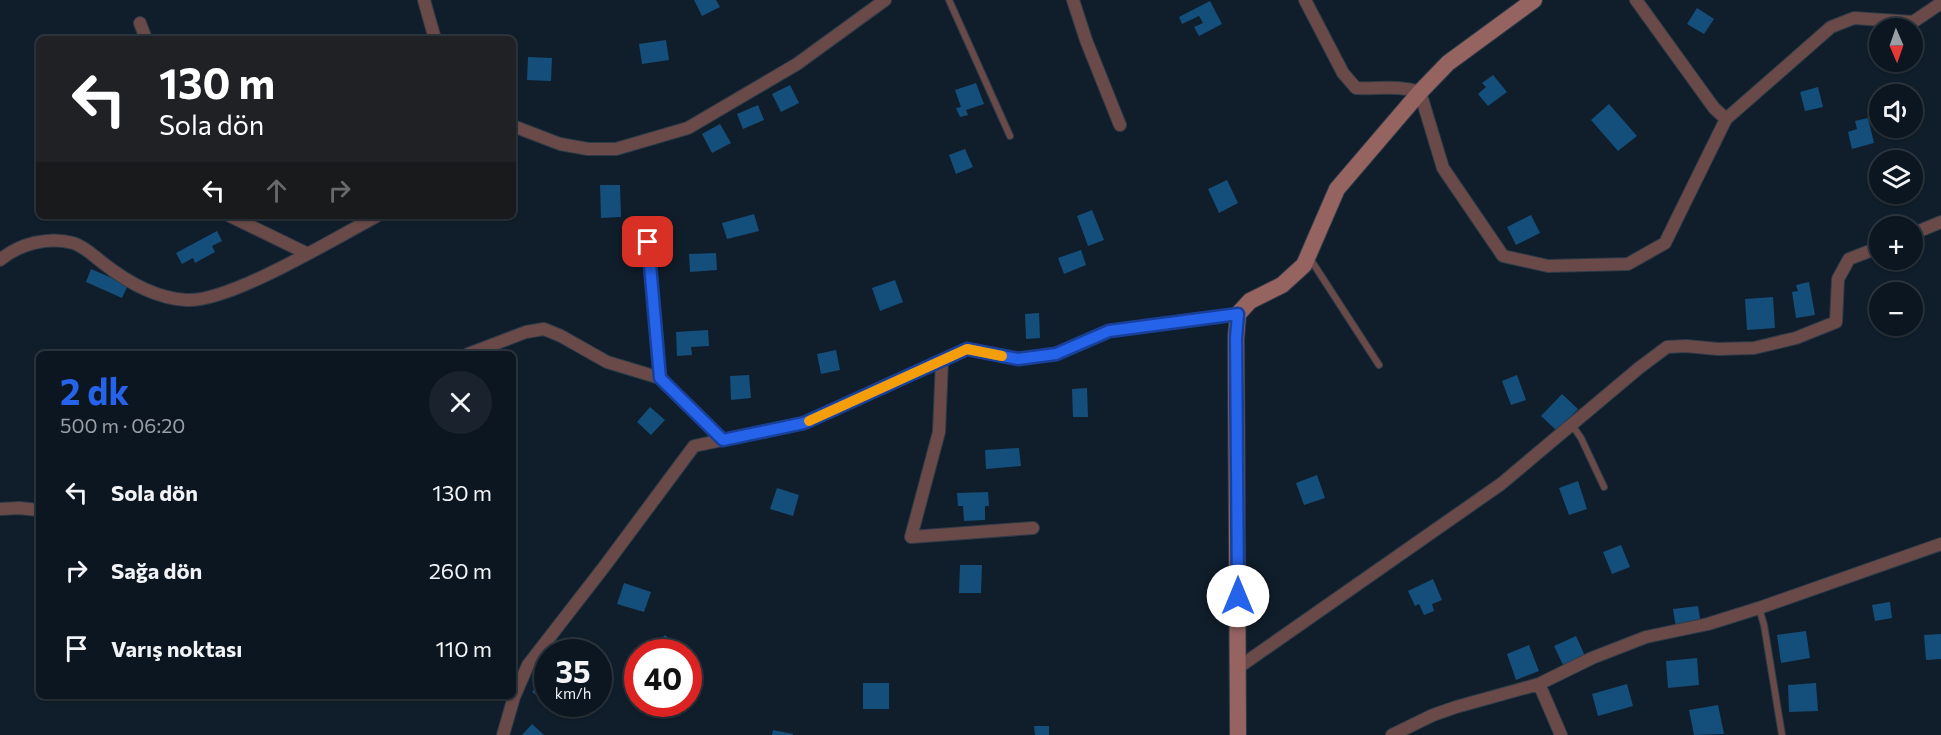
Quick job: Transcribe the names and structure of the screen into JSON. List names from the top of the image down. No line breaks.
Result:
{"north":"bottom","page":{"map_buttons":["+","−"],"turn":["130 m","Sola dön"],"heading":["2 dk","500 m · 06:20"],"list":[{"name":"Sola dön","value":"130 m"},{"name":"Sağa dön","value":"260 m"},{"name":"Varış noktası","value":"110 m"}],"speed":"35 km/h","limit":"40"}}
